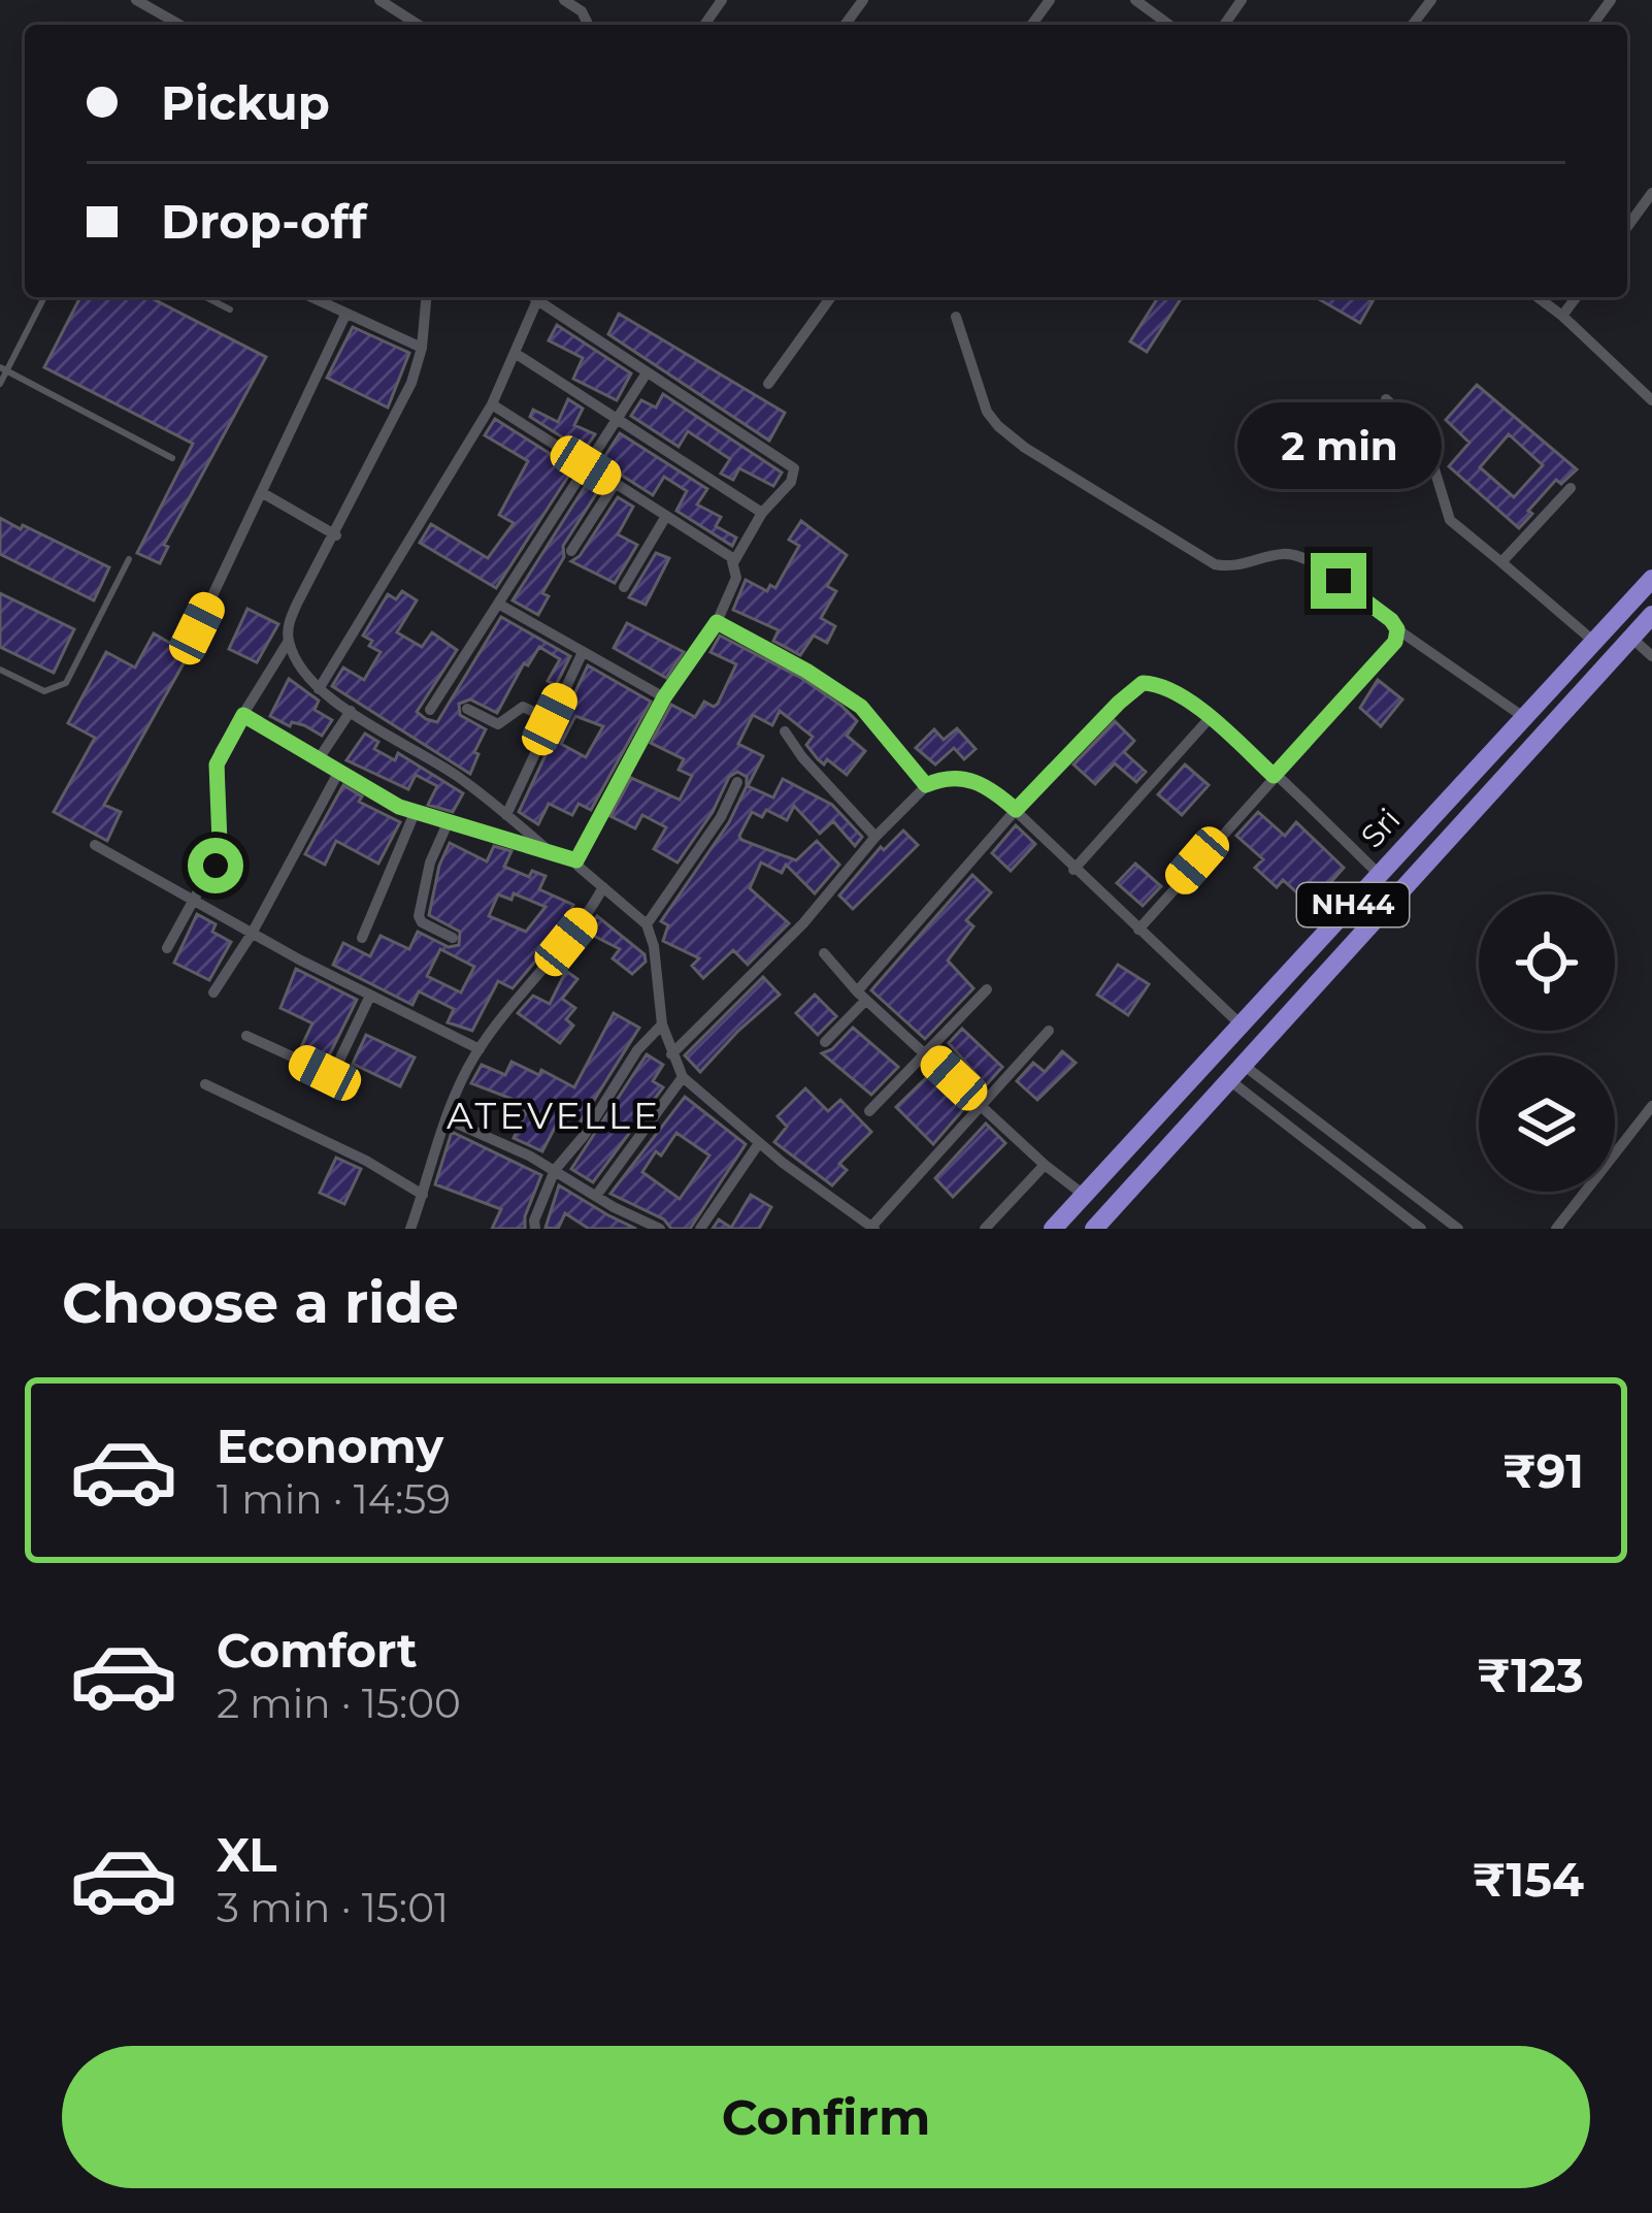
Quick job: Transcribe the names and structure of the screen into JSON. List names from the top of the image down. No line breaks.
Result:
{"streets":{"highway":["Sri","NH44"]},"districts":["ATEVELLE"],"page":{"banner":["Pickup","Drop-off"],"bubble":"2 min","heading":"Choose a ride","list":[{"name":"Economy","note":"1 min · 14:59","value":"₹91"},{"name":"Comfort","note":"2 min · 15:00","value":"₹123"},{"name":"XL","note":"3 min · 15:01","value":"₹154"}],"buttons":"Confirm"}}
